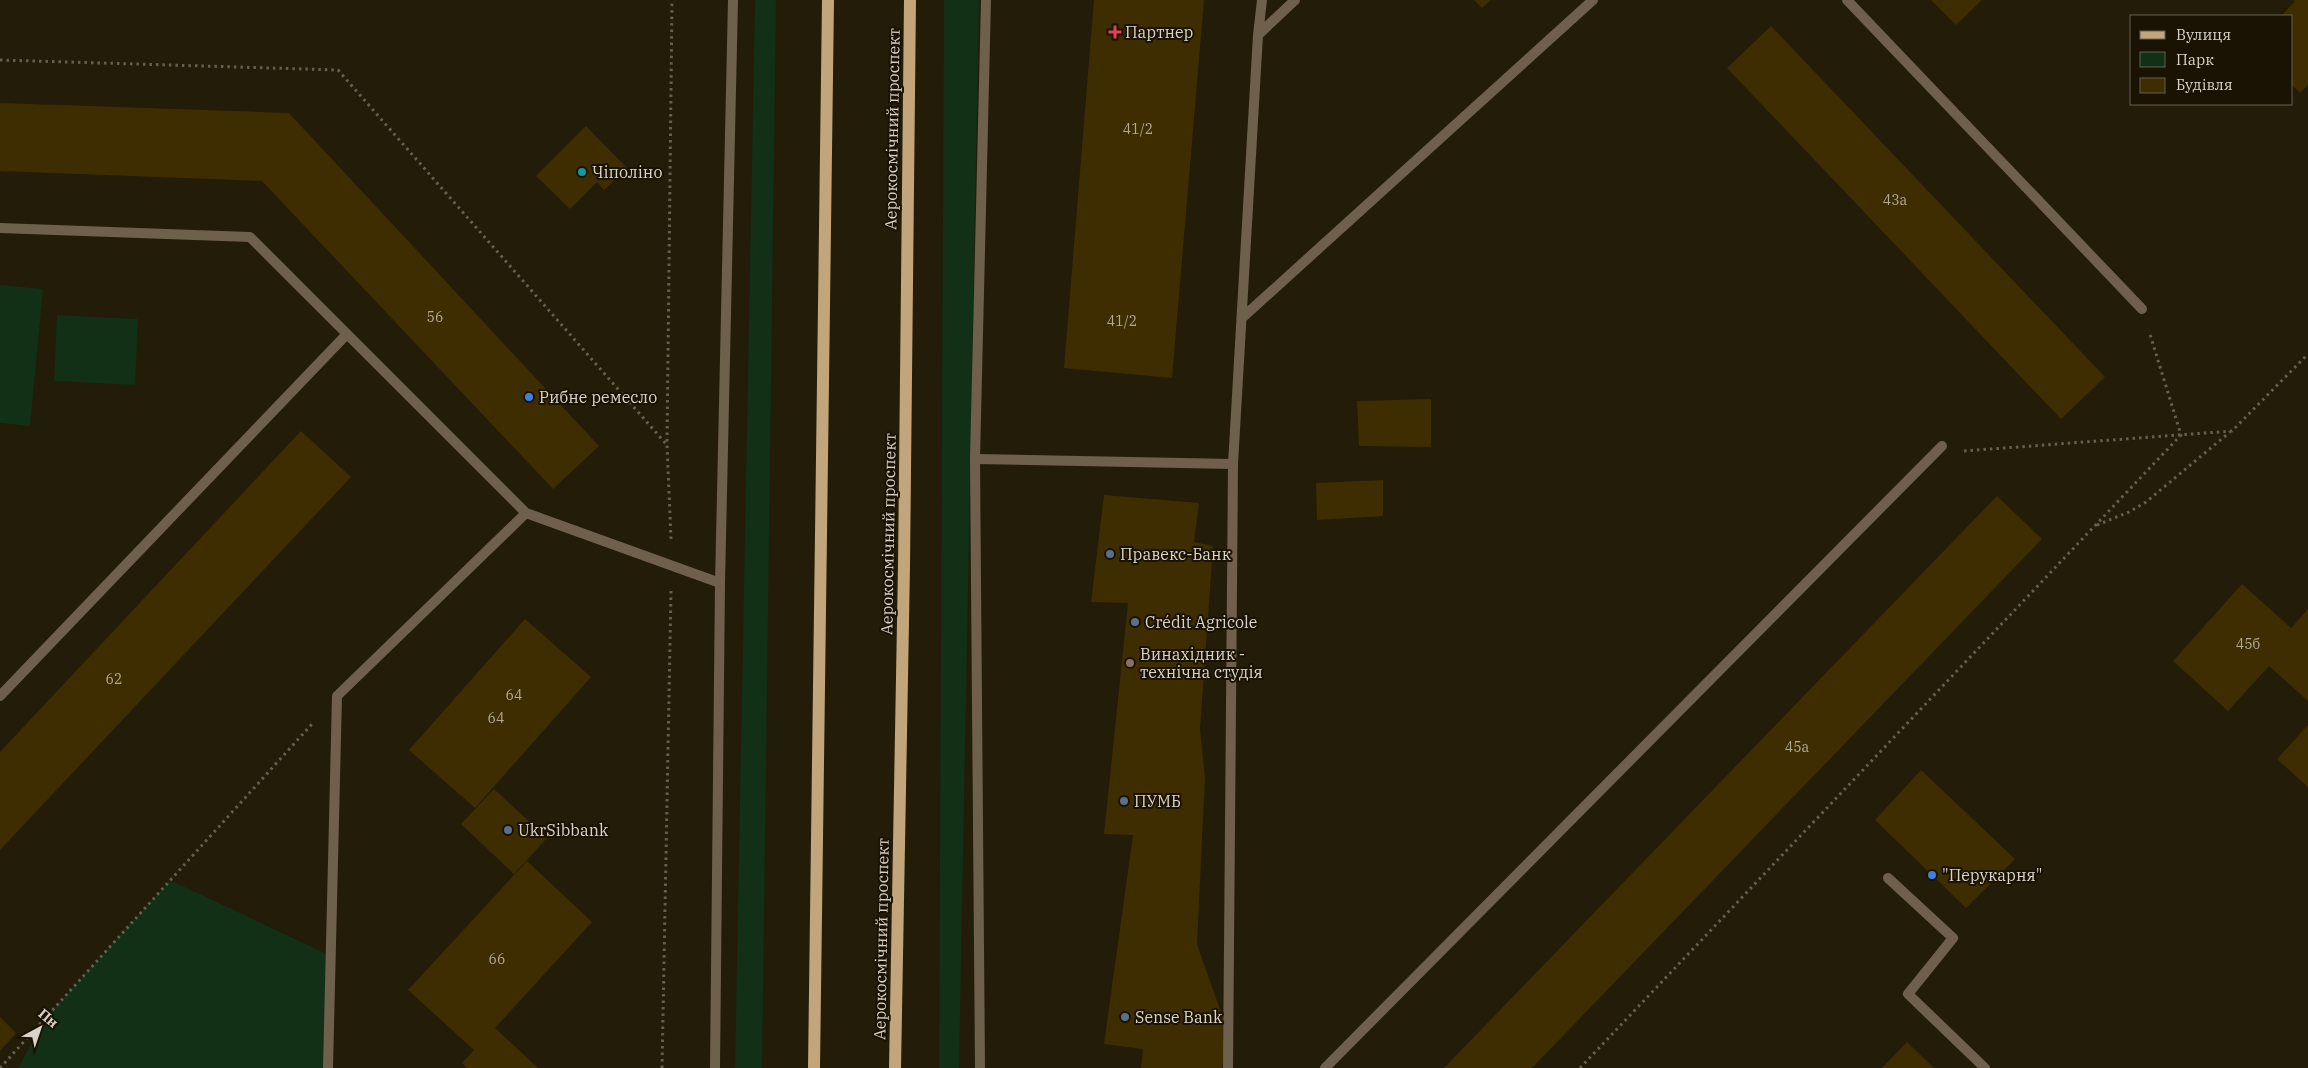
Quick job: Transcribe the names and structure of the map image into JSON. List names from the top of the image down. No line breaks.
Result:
{"streets":{"main road":["Аерокосмічний проспект"]},"places":{"health":["Партнер"],"other":["Чіполіно","Рибне ремесло","Правекс-Банк","Crédit Agricole","Винахідник - технічна студія","ПУМБ","UkrSibbank","\"Перукарня\"","Sense Bank"]},"house_numbers":["41/2","43а","56","41/2","45б","62","64","64","45а","66"],"legend":["Вулиця","Парк","Будівля"],"north":"top right"}
